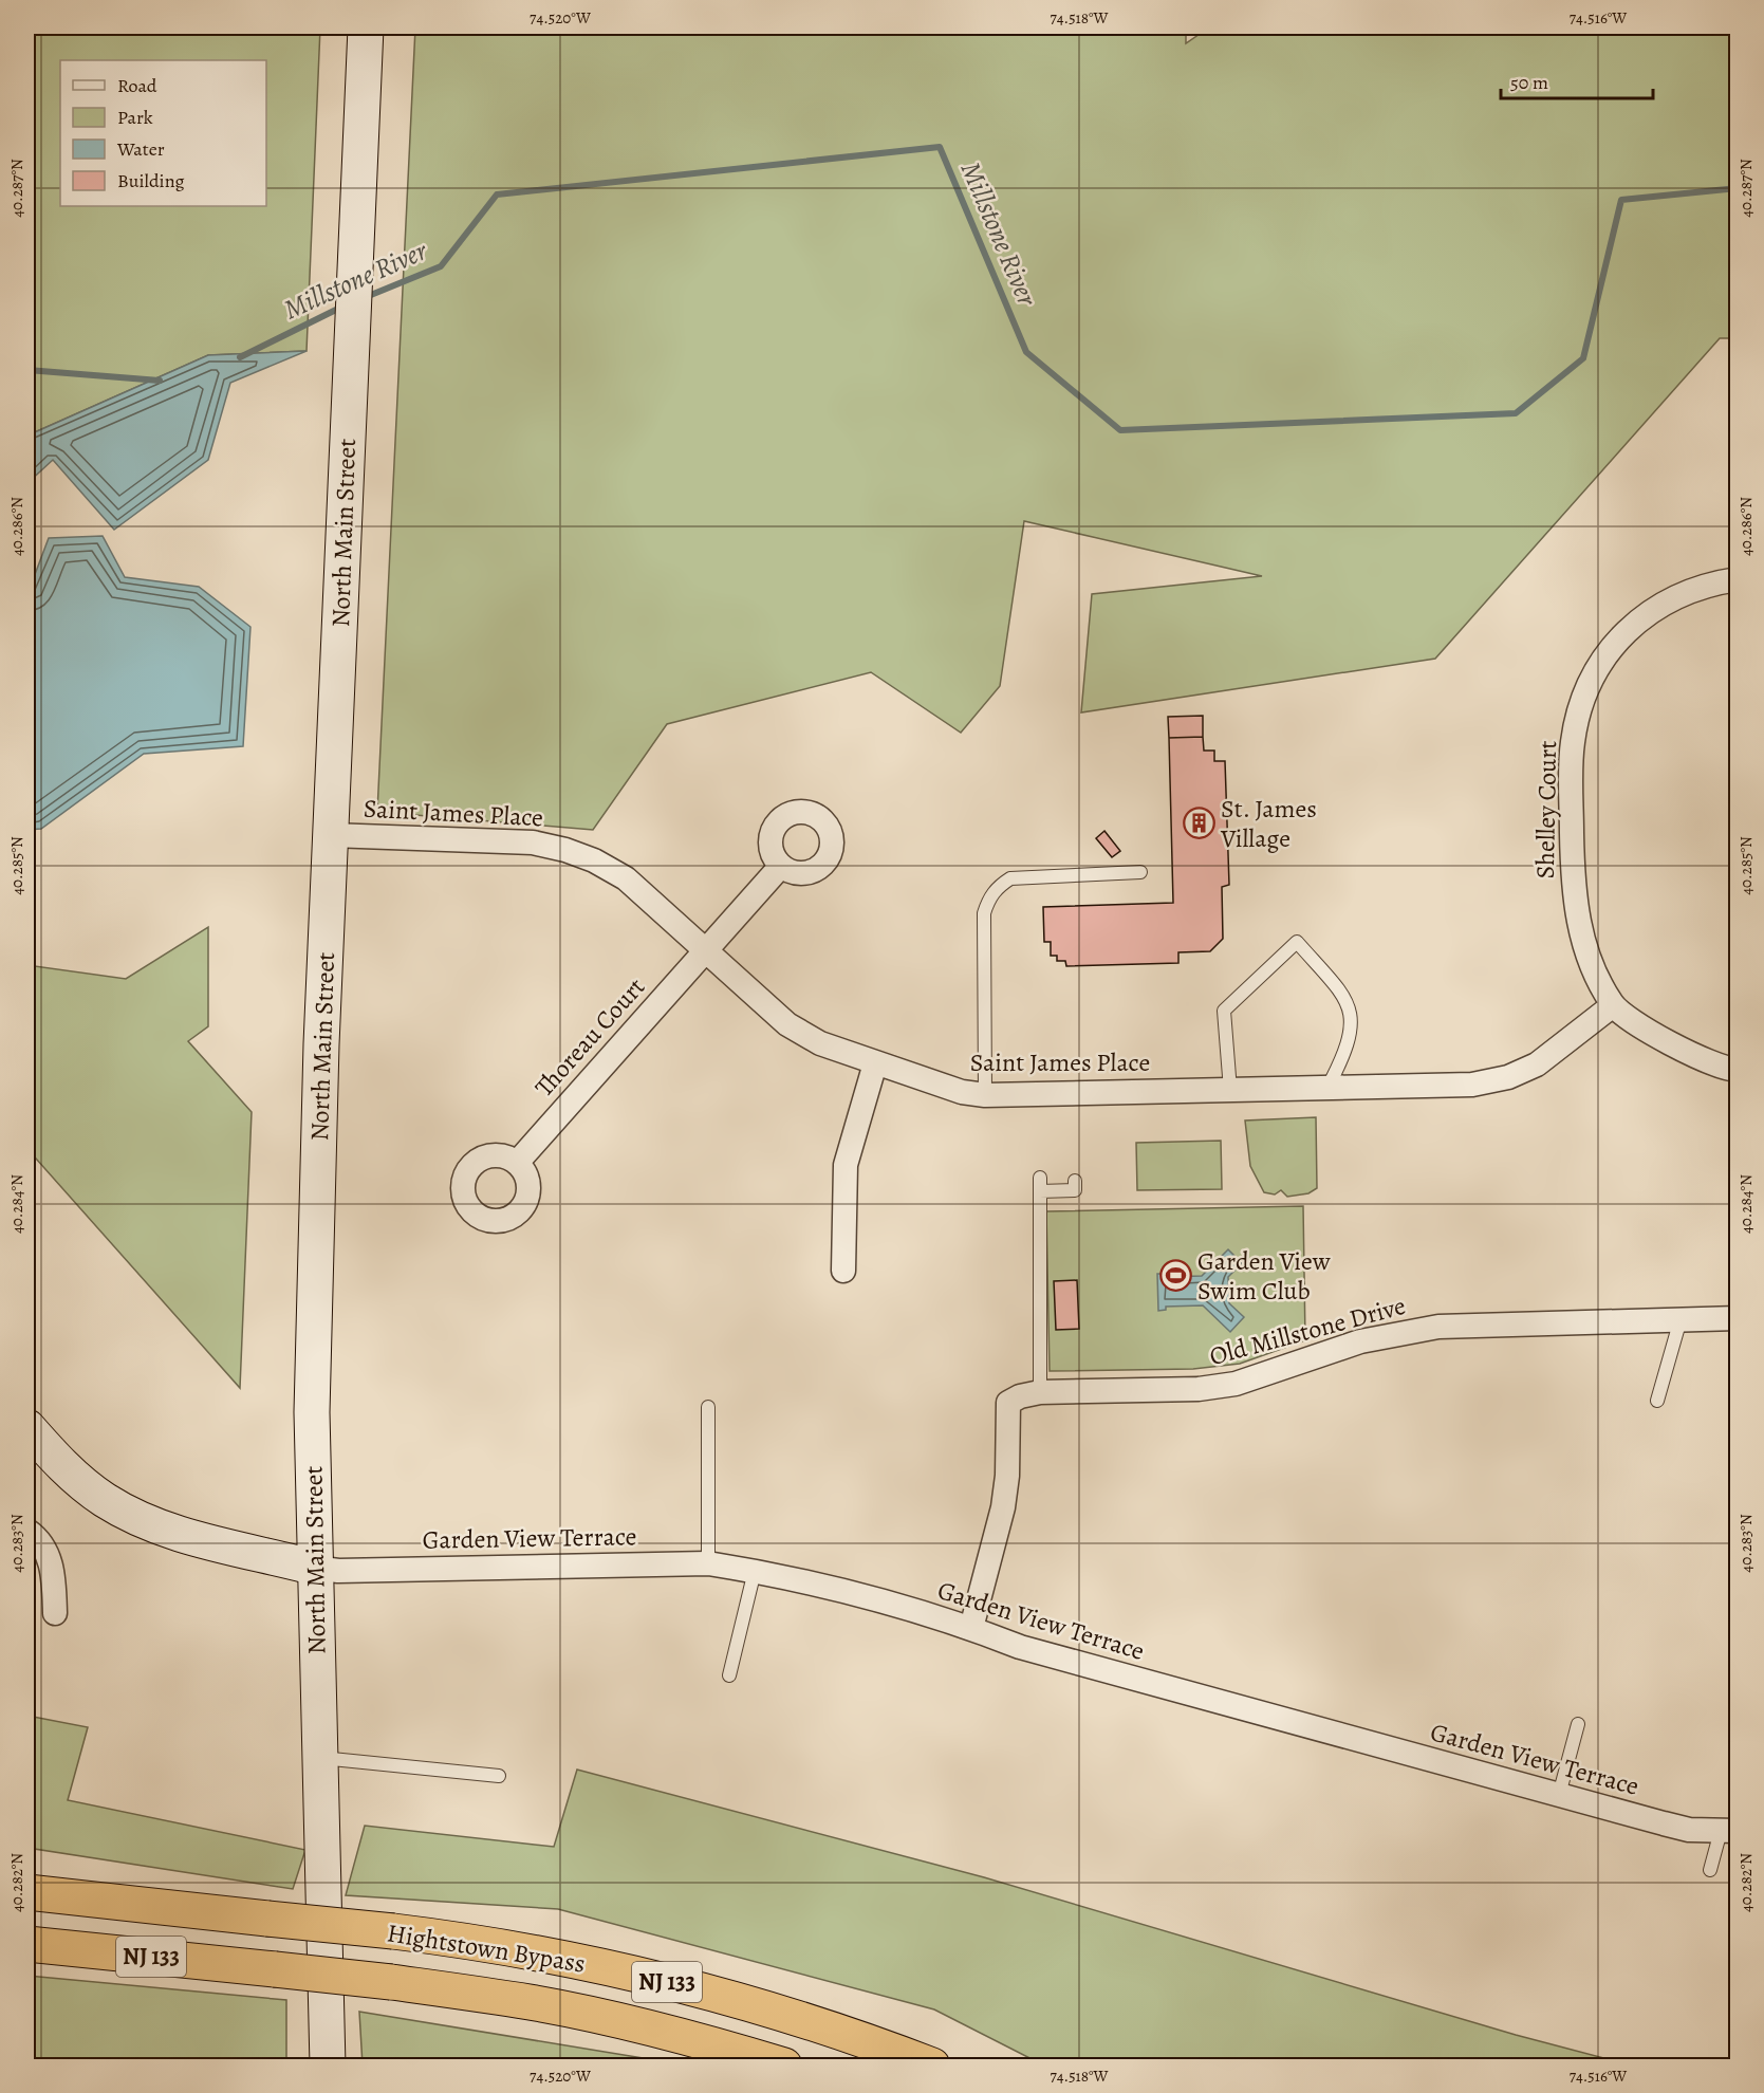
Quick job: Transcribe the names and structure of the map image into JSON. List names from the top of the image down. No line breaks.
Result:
{"streets":{"highway":["Hightstown Bypass","NJ 133"],"street":["North Main Street","Shelley Court","Saint James Place","Thoreau Court","Old Millstone Drive","Garden View Terrace"]},"crossings":[["North Main Street","Saint James Place"],["North Main Street","Garden View Terrace"],["Shelley Court","Saint James Place"],["Saint James Place","Thoreau Court"],["Old Millstone Drive","Garden View Terrace"]],"water":["Millstone River"],"places":{"building":["St. James Village"],"sports":["Garden View Swim Club"]},"legend":["Road","Park","Water","Building"],"scale_bar":"50 m","coordinates":["74.520°W","74.518°W","74.516°W","40.287°N","40.286°N","40.285°N","40.284°N","40.283°N","40.282°N"]}
